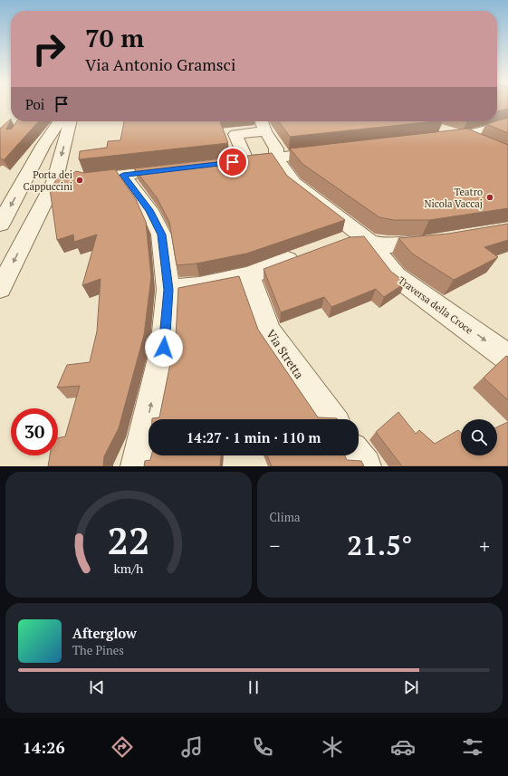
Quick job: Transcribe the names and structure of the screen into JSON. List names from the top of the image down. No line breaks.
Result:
{"streets":{"street":["Traversa della Croce","Via Stretta"]},"one_way":["Traversa della Croce"],"places":["Porta dei Cappuccini","Teatro Nicola Vaccaj"],"page":{"turn":["70 m","Via Antonio Gramsci"],"then":"Poi","limit":"30","trip":"14:27 · 1 min · 110 m","tile":"Clima","heat":["−","21.5°","+"],"song":["Afterglow","The Pines"],"tabs":"14:26","gauge":["22","km/h"]}}
